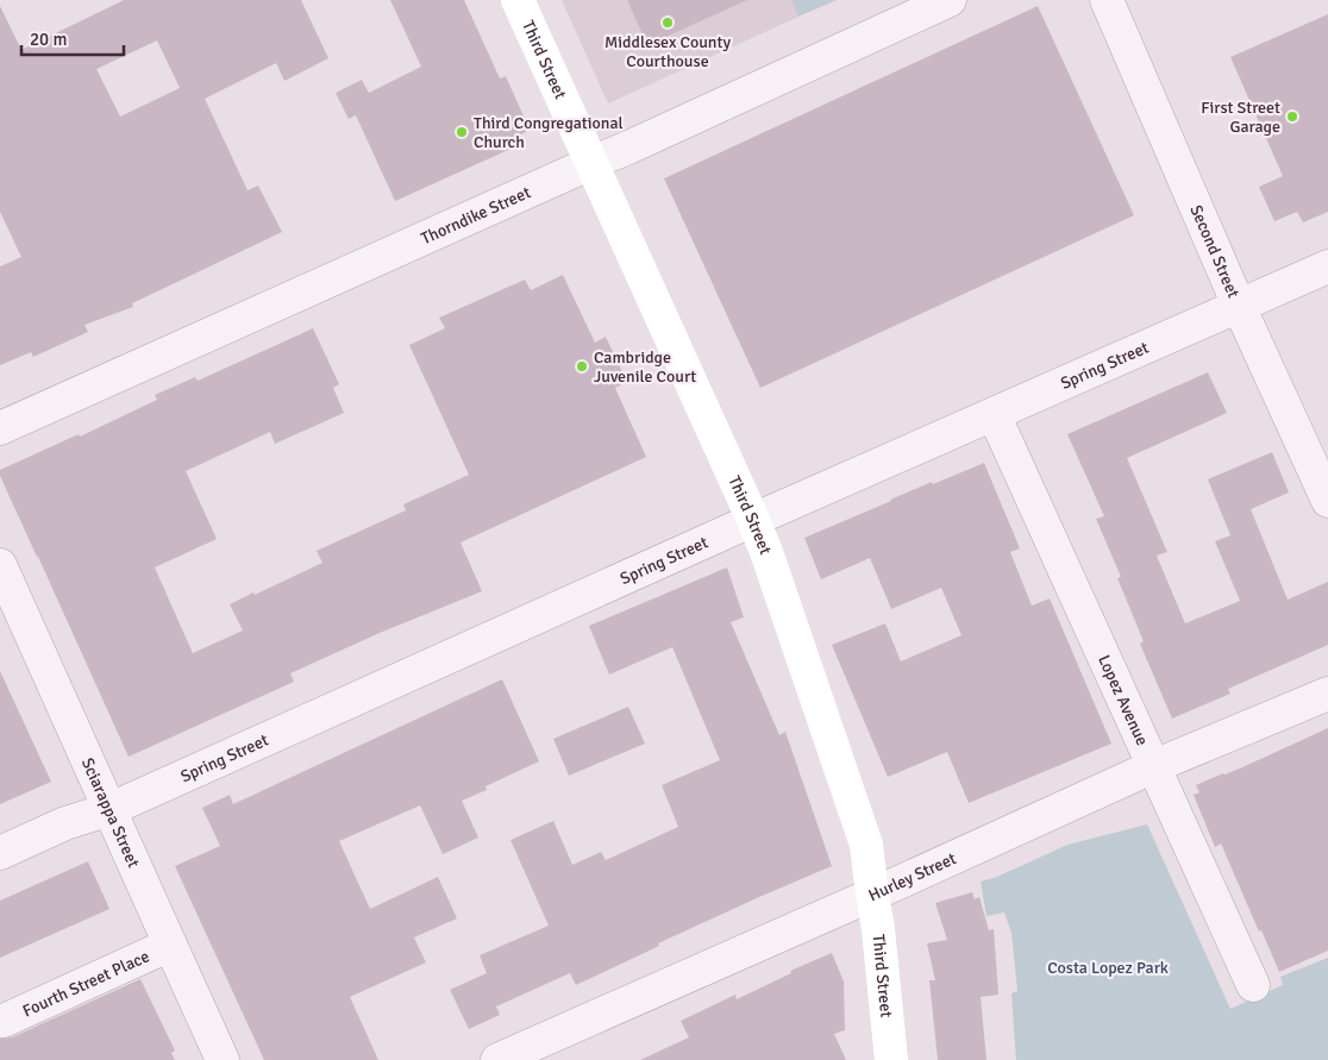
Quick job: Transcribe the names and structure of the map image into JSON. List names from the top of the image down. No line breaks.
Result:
{"streets":{"main road":["Third Street"],"street":["Thorndike Street","Second Street","Spring Street","Lopez Avenue","Sciarappa Street","Hurley Street","Fourth Street Place"]},"crossings":[["Third Street","Thorndike Street"],["Third Street","Spring Street"],["Third Street","Hurley Street"],["Second Street","Spring Street"],["Spring Street","Lopez Avenue"],["Spring Street","Sciarappa Street"],["Lopez Avenue","Hurley Street"],["Sciarappa Street","Fourth Street Place"]],"parks":["Costa Lopez Park"],"places":["Middlesex County Courthouse","First Street Garage","Third Congregational Church","Cambridge Juvenile Court"],"scale_bar":"20 m"}
